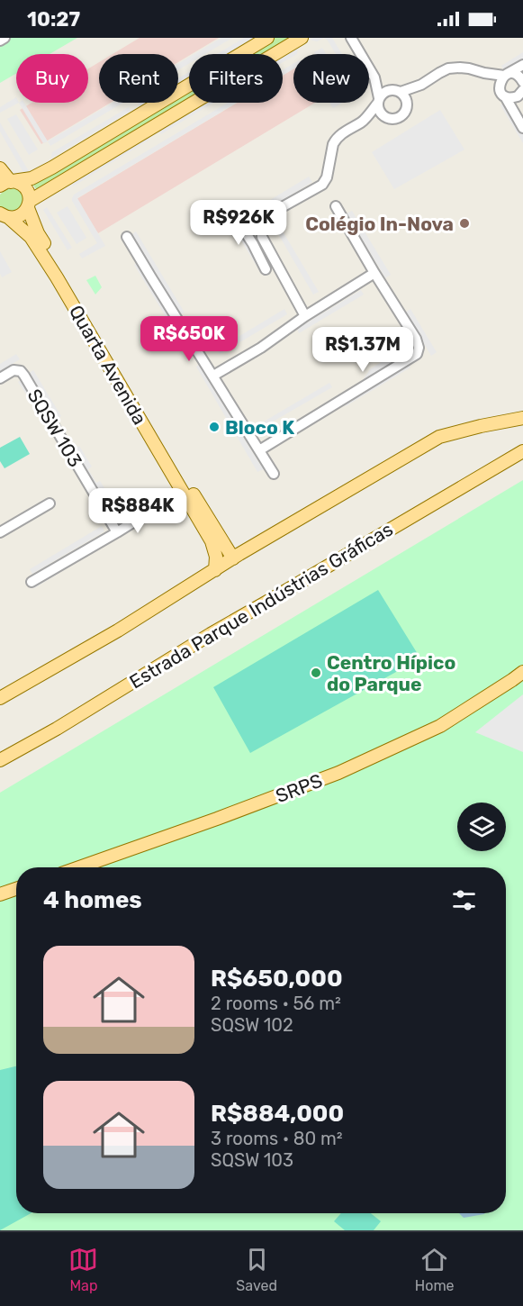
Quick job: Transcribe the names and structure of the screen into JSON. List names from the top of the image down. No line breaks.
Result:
{"streets":{"main road":["Quarta Avenida","Estrada Parque Indústrias Gráficas","SRPS"],"street":["SQSW 103"]},"places":["Colégio In-Nova","Bloco K","Centro Hípico do Parque"],"page":{"status":"10:27","chip":["Buy","Rent","Filters","New"],"price":["R$926K","R$650K","R$1.37M","R$884K"],"heading":"4 homes","list":[{"name":"R$650,000","note":"2 rooms · 56 m² · SQSW 102"},{"name":"R$884,000","note":"3 rooms · 80 m² · SQSW 103"}],"tabs":["Map","Saved","Home"]}}
